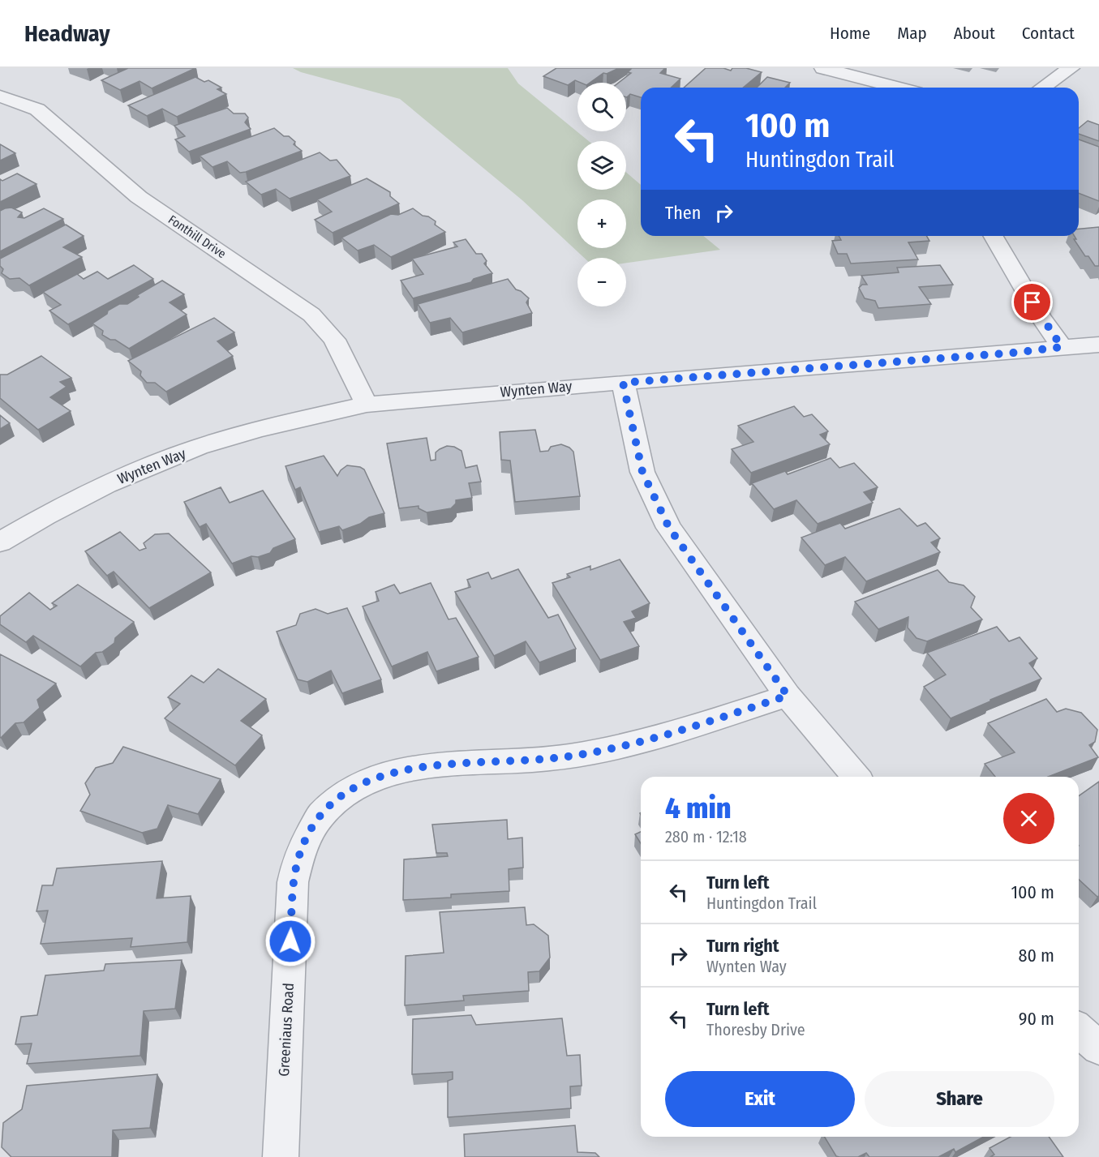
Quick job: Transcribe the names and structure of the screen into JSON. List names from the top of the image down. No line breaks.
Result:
{"streets":{"street":["Fonthill Drive","Wynten Way","Greeniaus Road"]},"crossings":[["Fonthill Drive","Wynten Way"]],"page":{"header":"Headway","nav":["Home","Map","About","Contact"],"map_buttons":["+","−"],"turn":["100 m","Huntingdon Trail"],"then":"Then","heading":["4 min","280 m · 12:18"],"list":[{"name":"Turn left","note":"Huntingdon Trail","value":"100 m"},{"name":"Turn right","note":"Wynten Way","value":"80 m"},{"name":"Turn left","note":"Thoresby Drive","value":"90 m"}],"buttons":["Exit","Share"]}}
